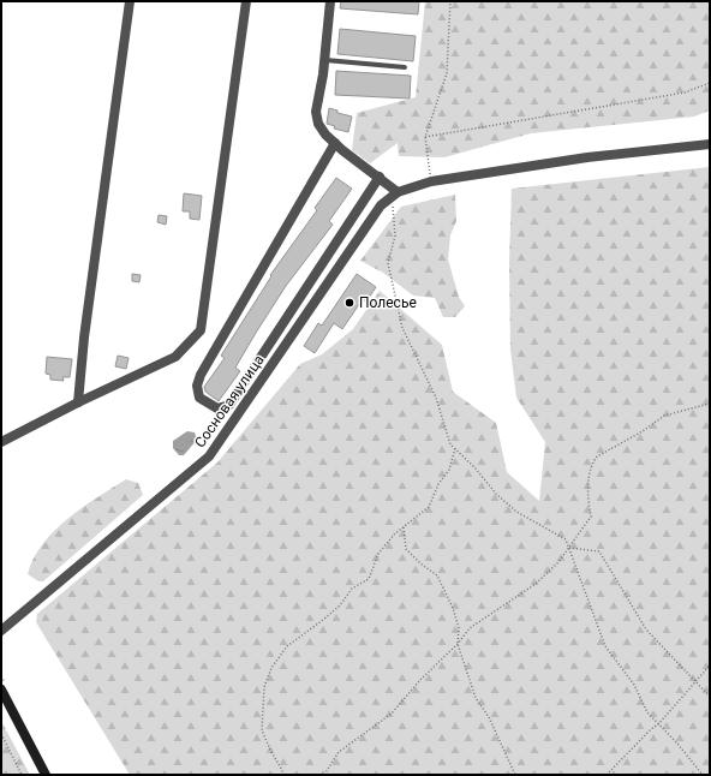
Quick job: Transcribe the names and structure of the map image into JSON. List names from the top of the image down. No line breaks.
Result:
{"streets":{"street":["Сосновая улица"]},"places":["Полесье"]}
